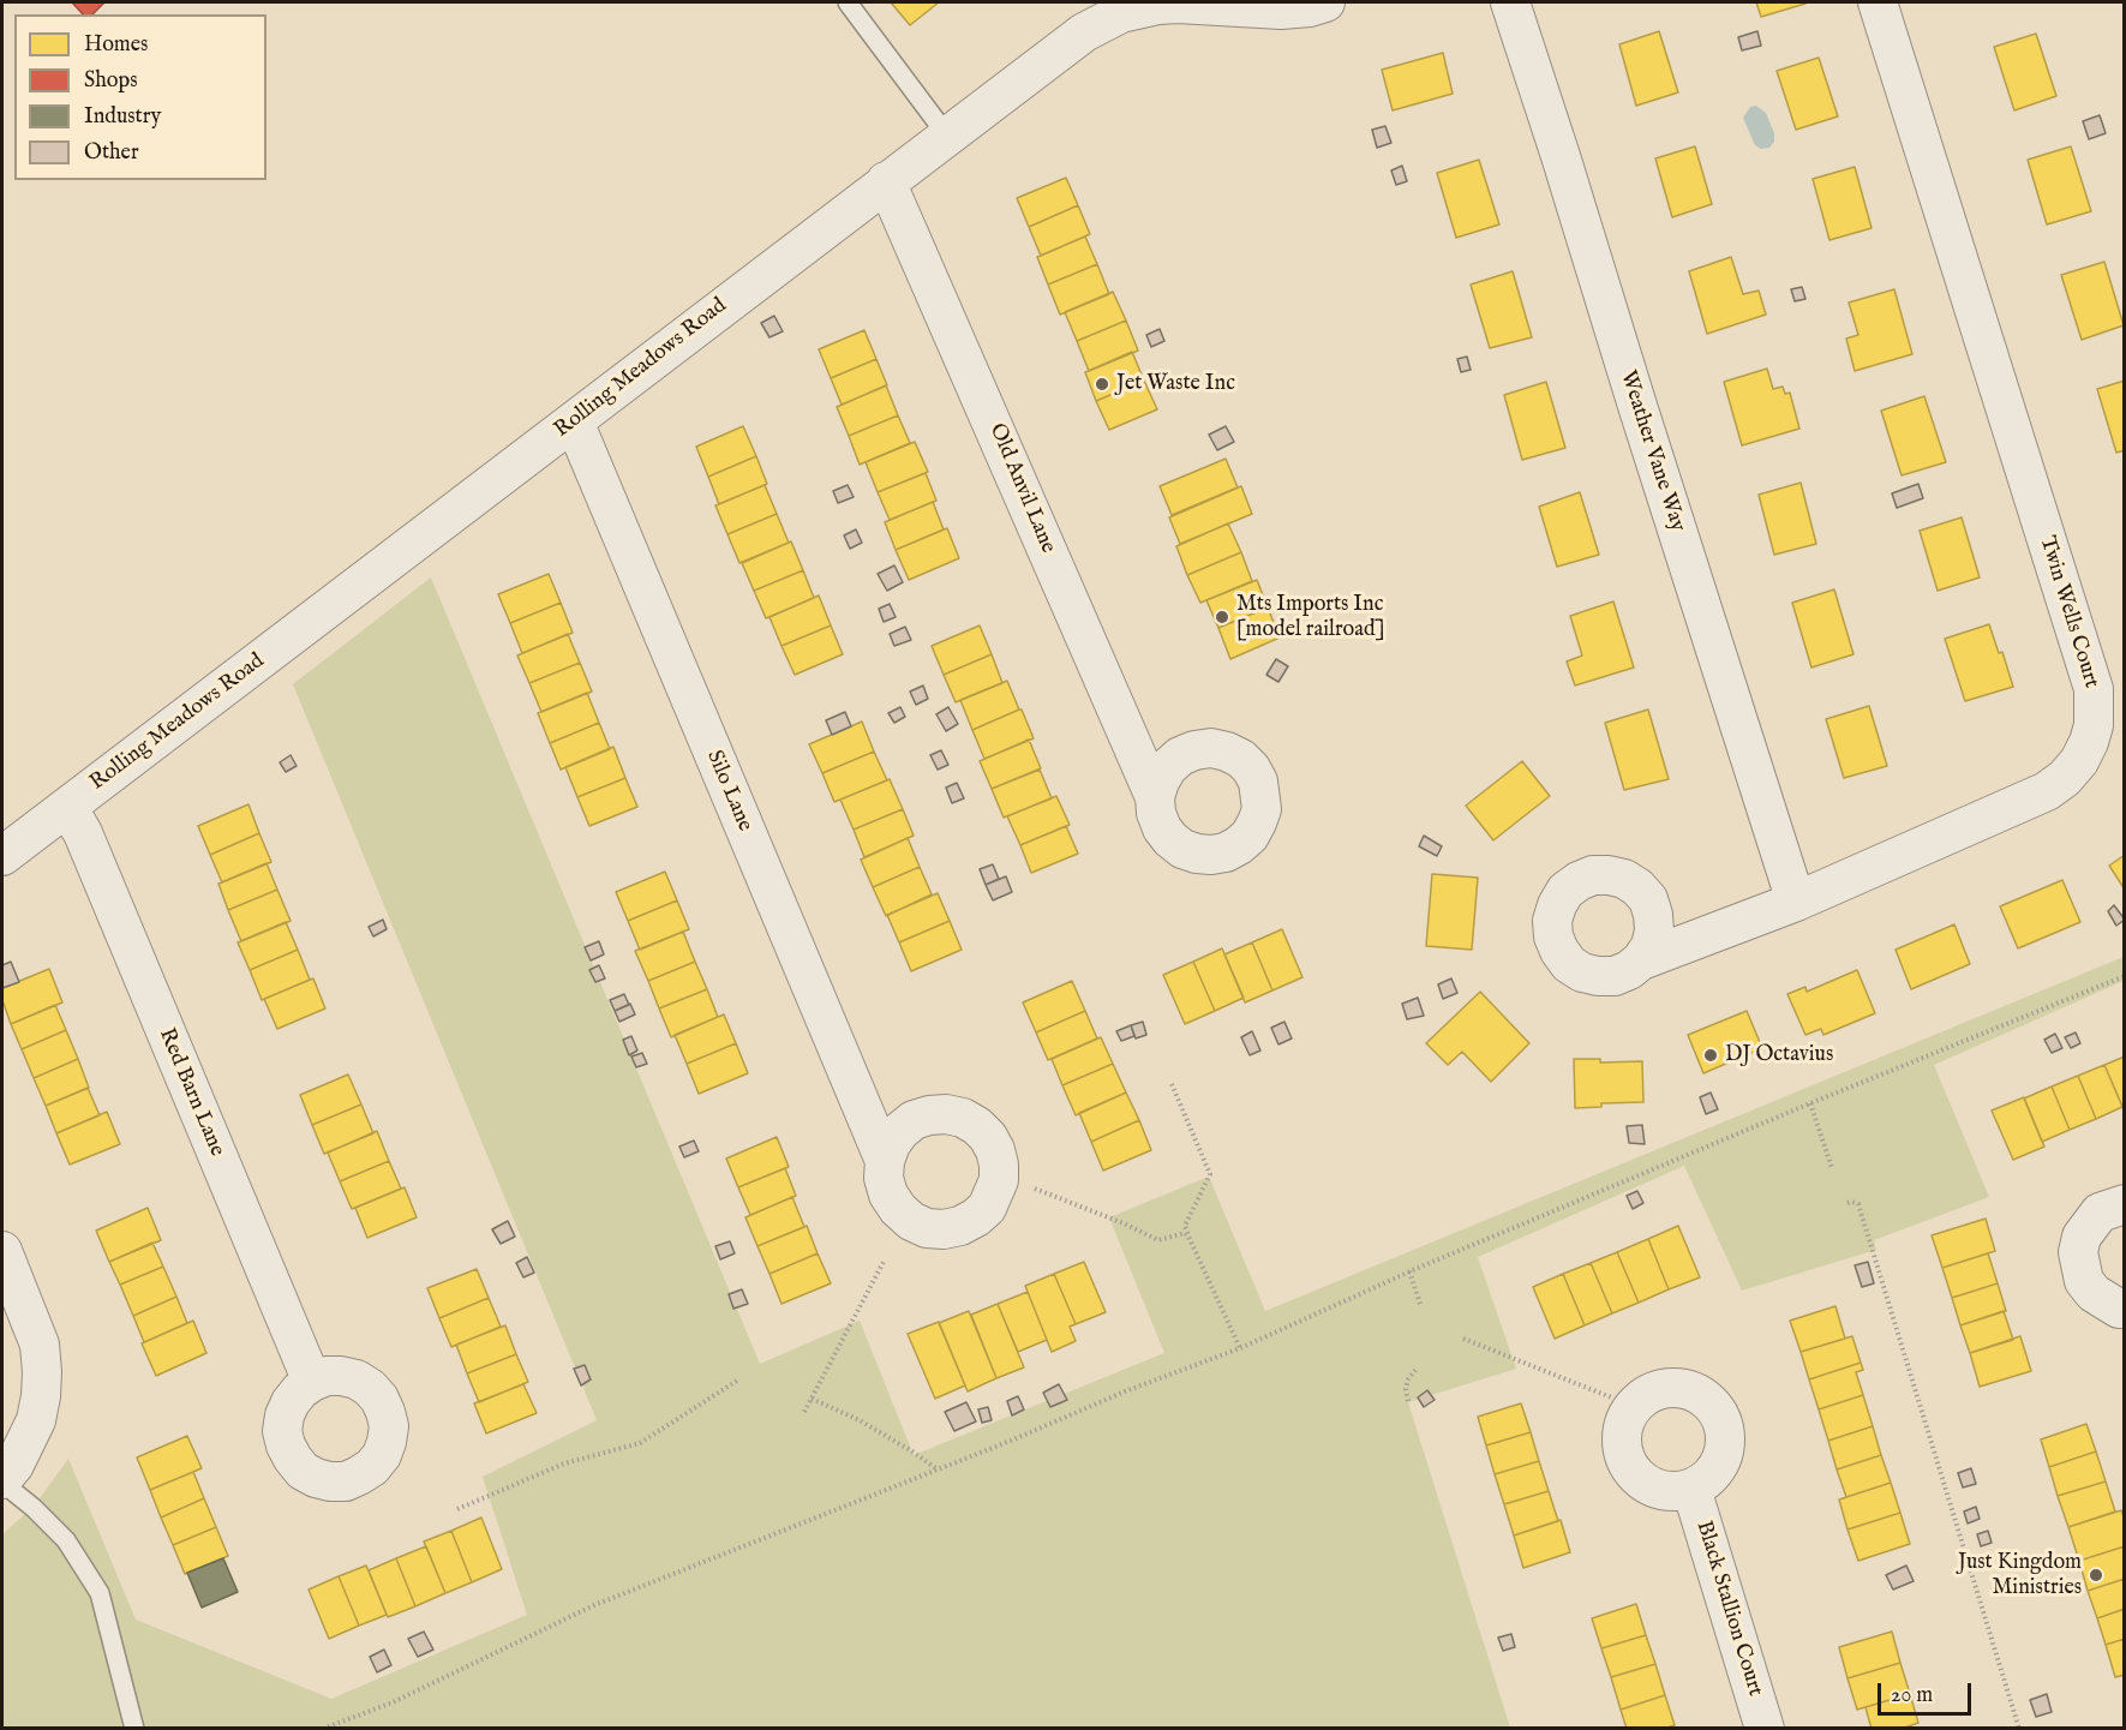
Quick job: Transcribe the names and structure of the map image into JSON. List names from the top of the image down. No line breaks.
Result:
{"streets":{"street":["Rolling Meadows Road","Weather Vane Way","Old Anvil Lane","Twin Wells Court","Silo Lane","Red Barn Lane","Black Stallion Court"]},"crossings":[["Rolling Meadows Road","Old Anvil Lane"],["Rolling Meadows Road","Silo Lane"],["Rolling Meadows Road","Red Barn Lane"],["Weather Vane Way","Twin Wells Court"]],"places":["Jet Waste Inc","Mts Imports Inc [model railroad]","DJ Octavius","Just Kingdom Ministries"],"legend":["Homes","Shops","Industry","Other"],"scale_bar":"20 m"}
